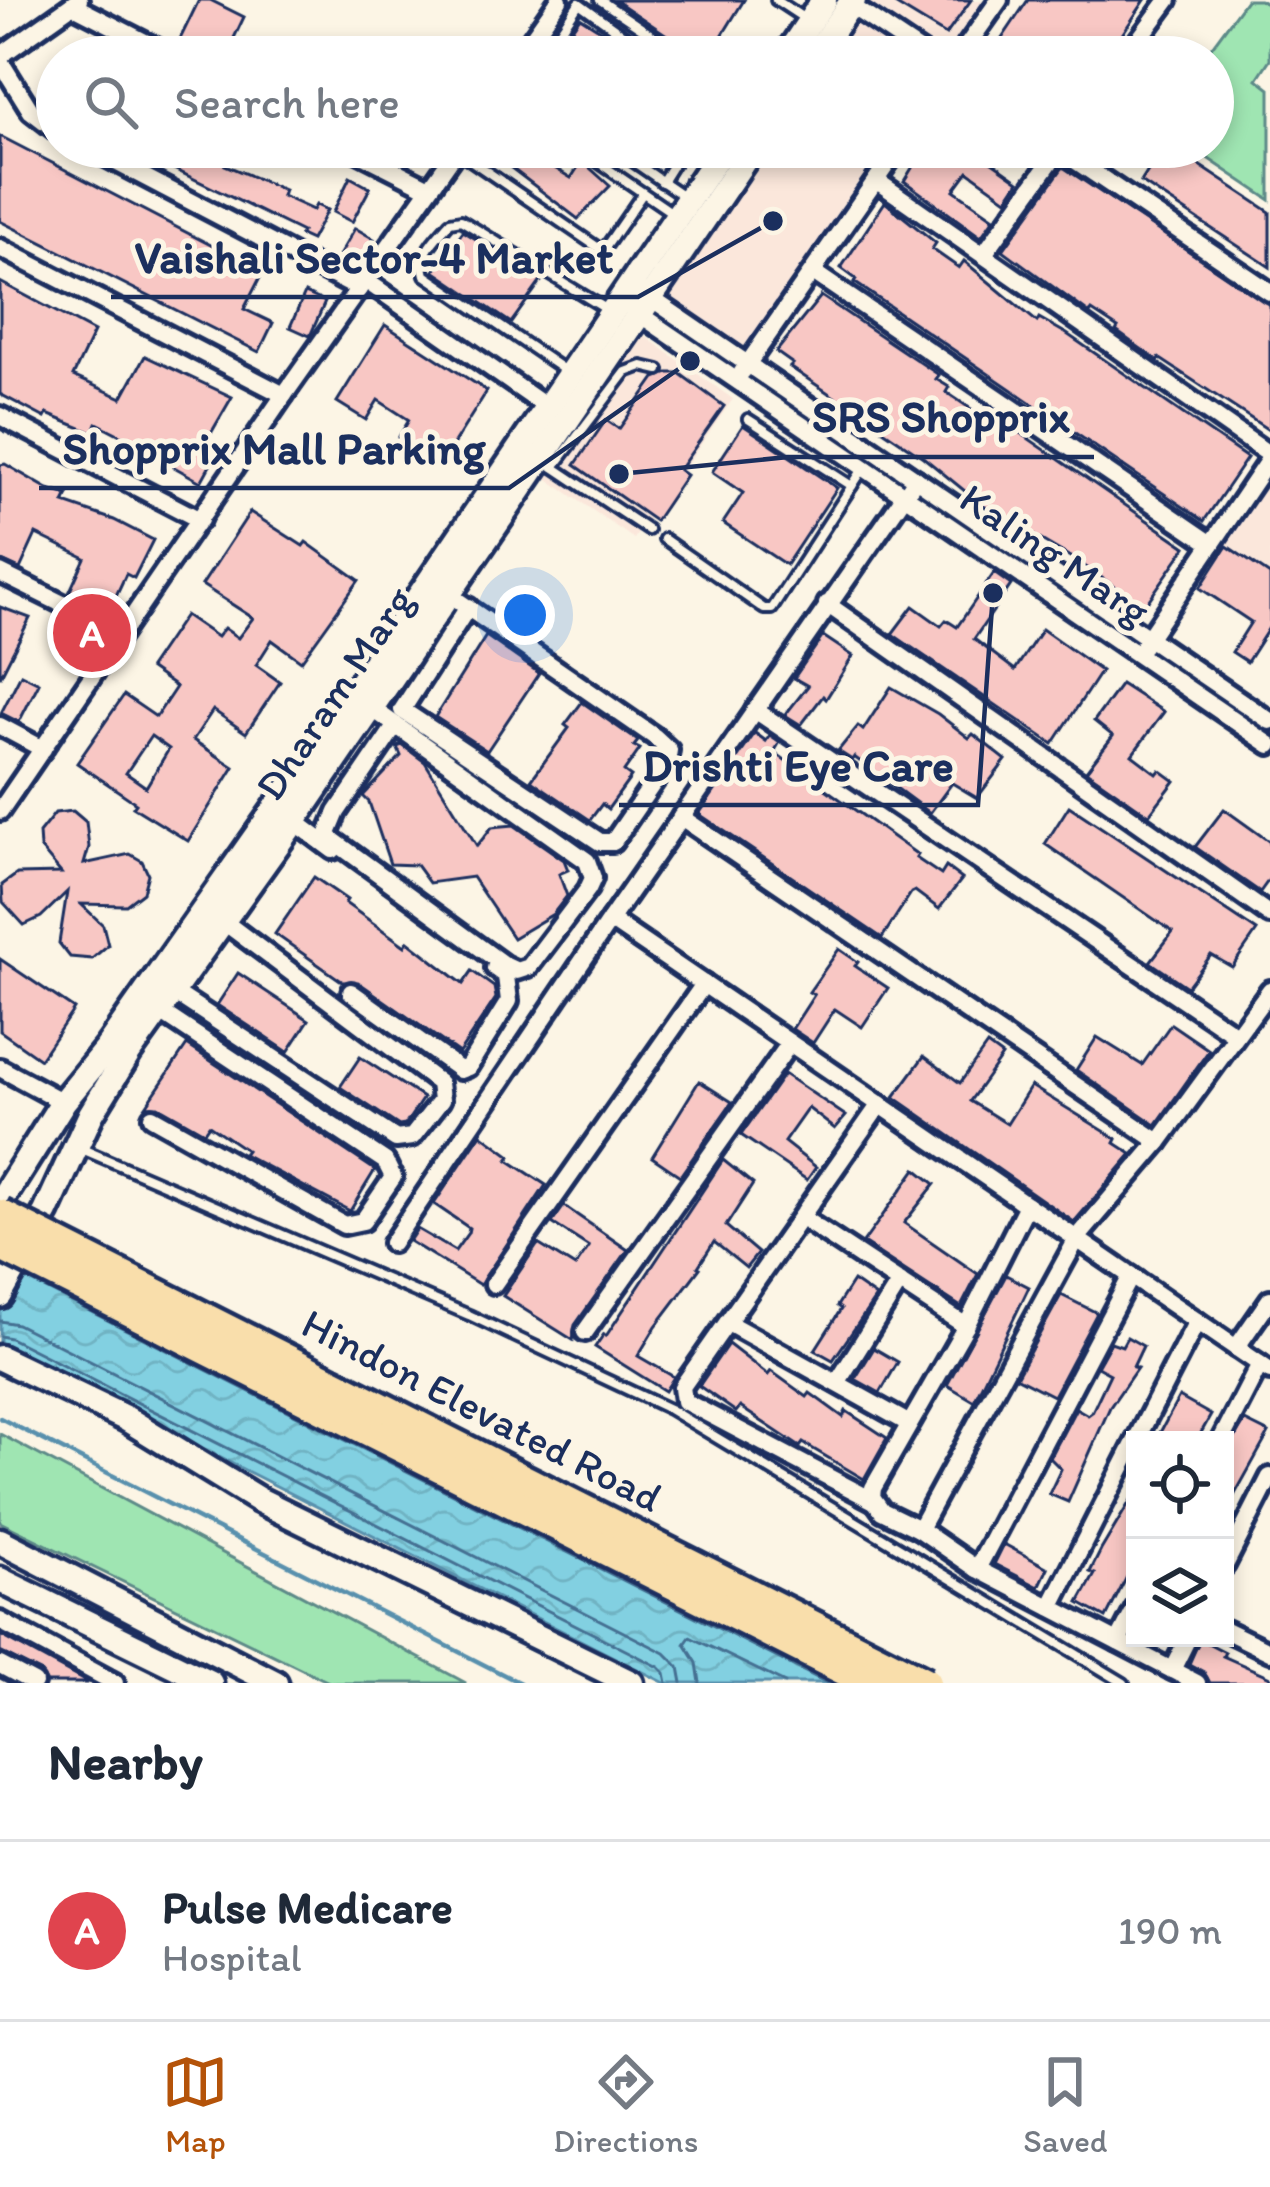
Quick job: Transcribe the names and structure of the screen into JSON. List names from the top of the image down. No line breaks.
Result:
{"streets":{"highway":["Hindon Elevated Road"],"street":["Kaling Marg","Dharam Marg"]},"crossings":[["Kaling Marg","Dharam Marg"],["Dharam Marg","Hindon Elevated Road"]],"places":["Vaishali Sector-4 Market","Shopprix Mall Parking","SRS Shopprix","Drishti Eye Care"],"page":{"search":"Search here","pins":"A","heading":"Nearby","list":[{"mark":"A","name":"Pulse Medicare","note":"Hospital","value":"190 m"}],"nav":["Map","Directions","Saved"]}}
